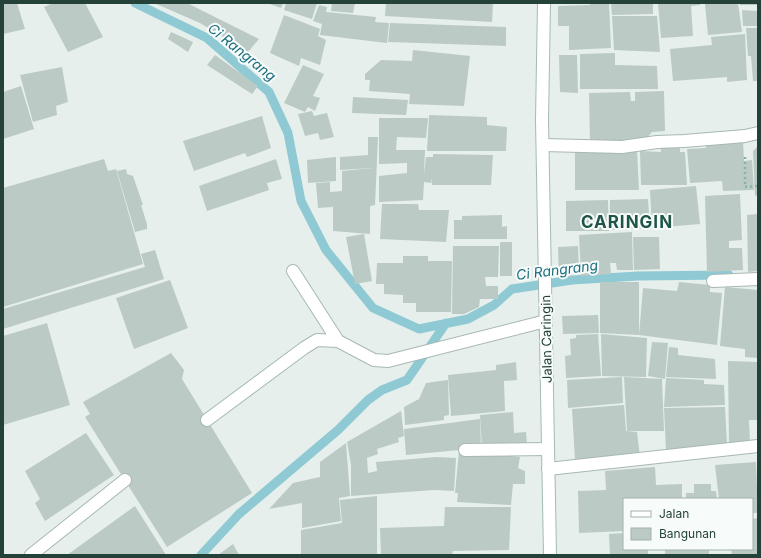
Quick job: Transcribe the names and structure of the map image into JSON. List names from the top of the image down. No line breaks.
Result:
{"streets":{"main road":["Jalan Caringin"]},"districts":["CARINGIN"],"water":["Ci Rangrang"],"legend":["Jalan","Bangunan"]}
